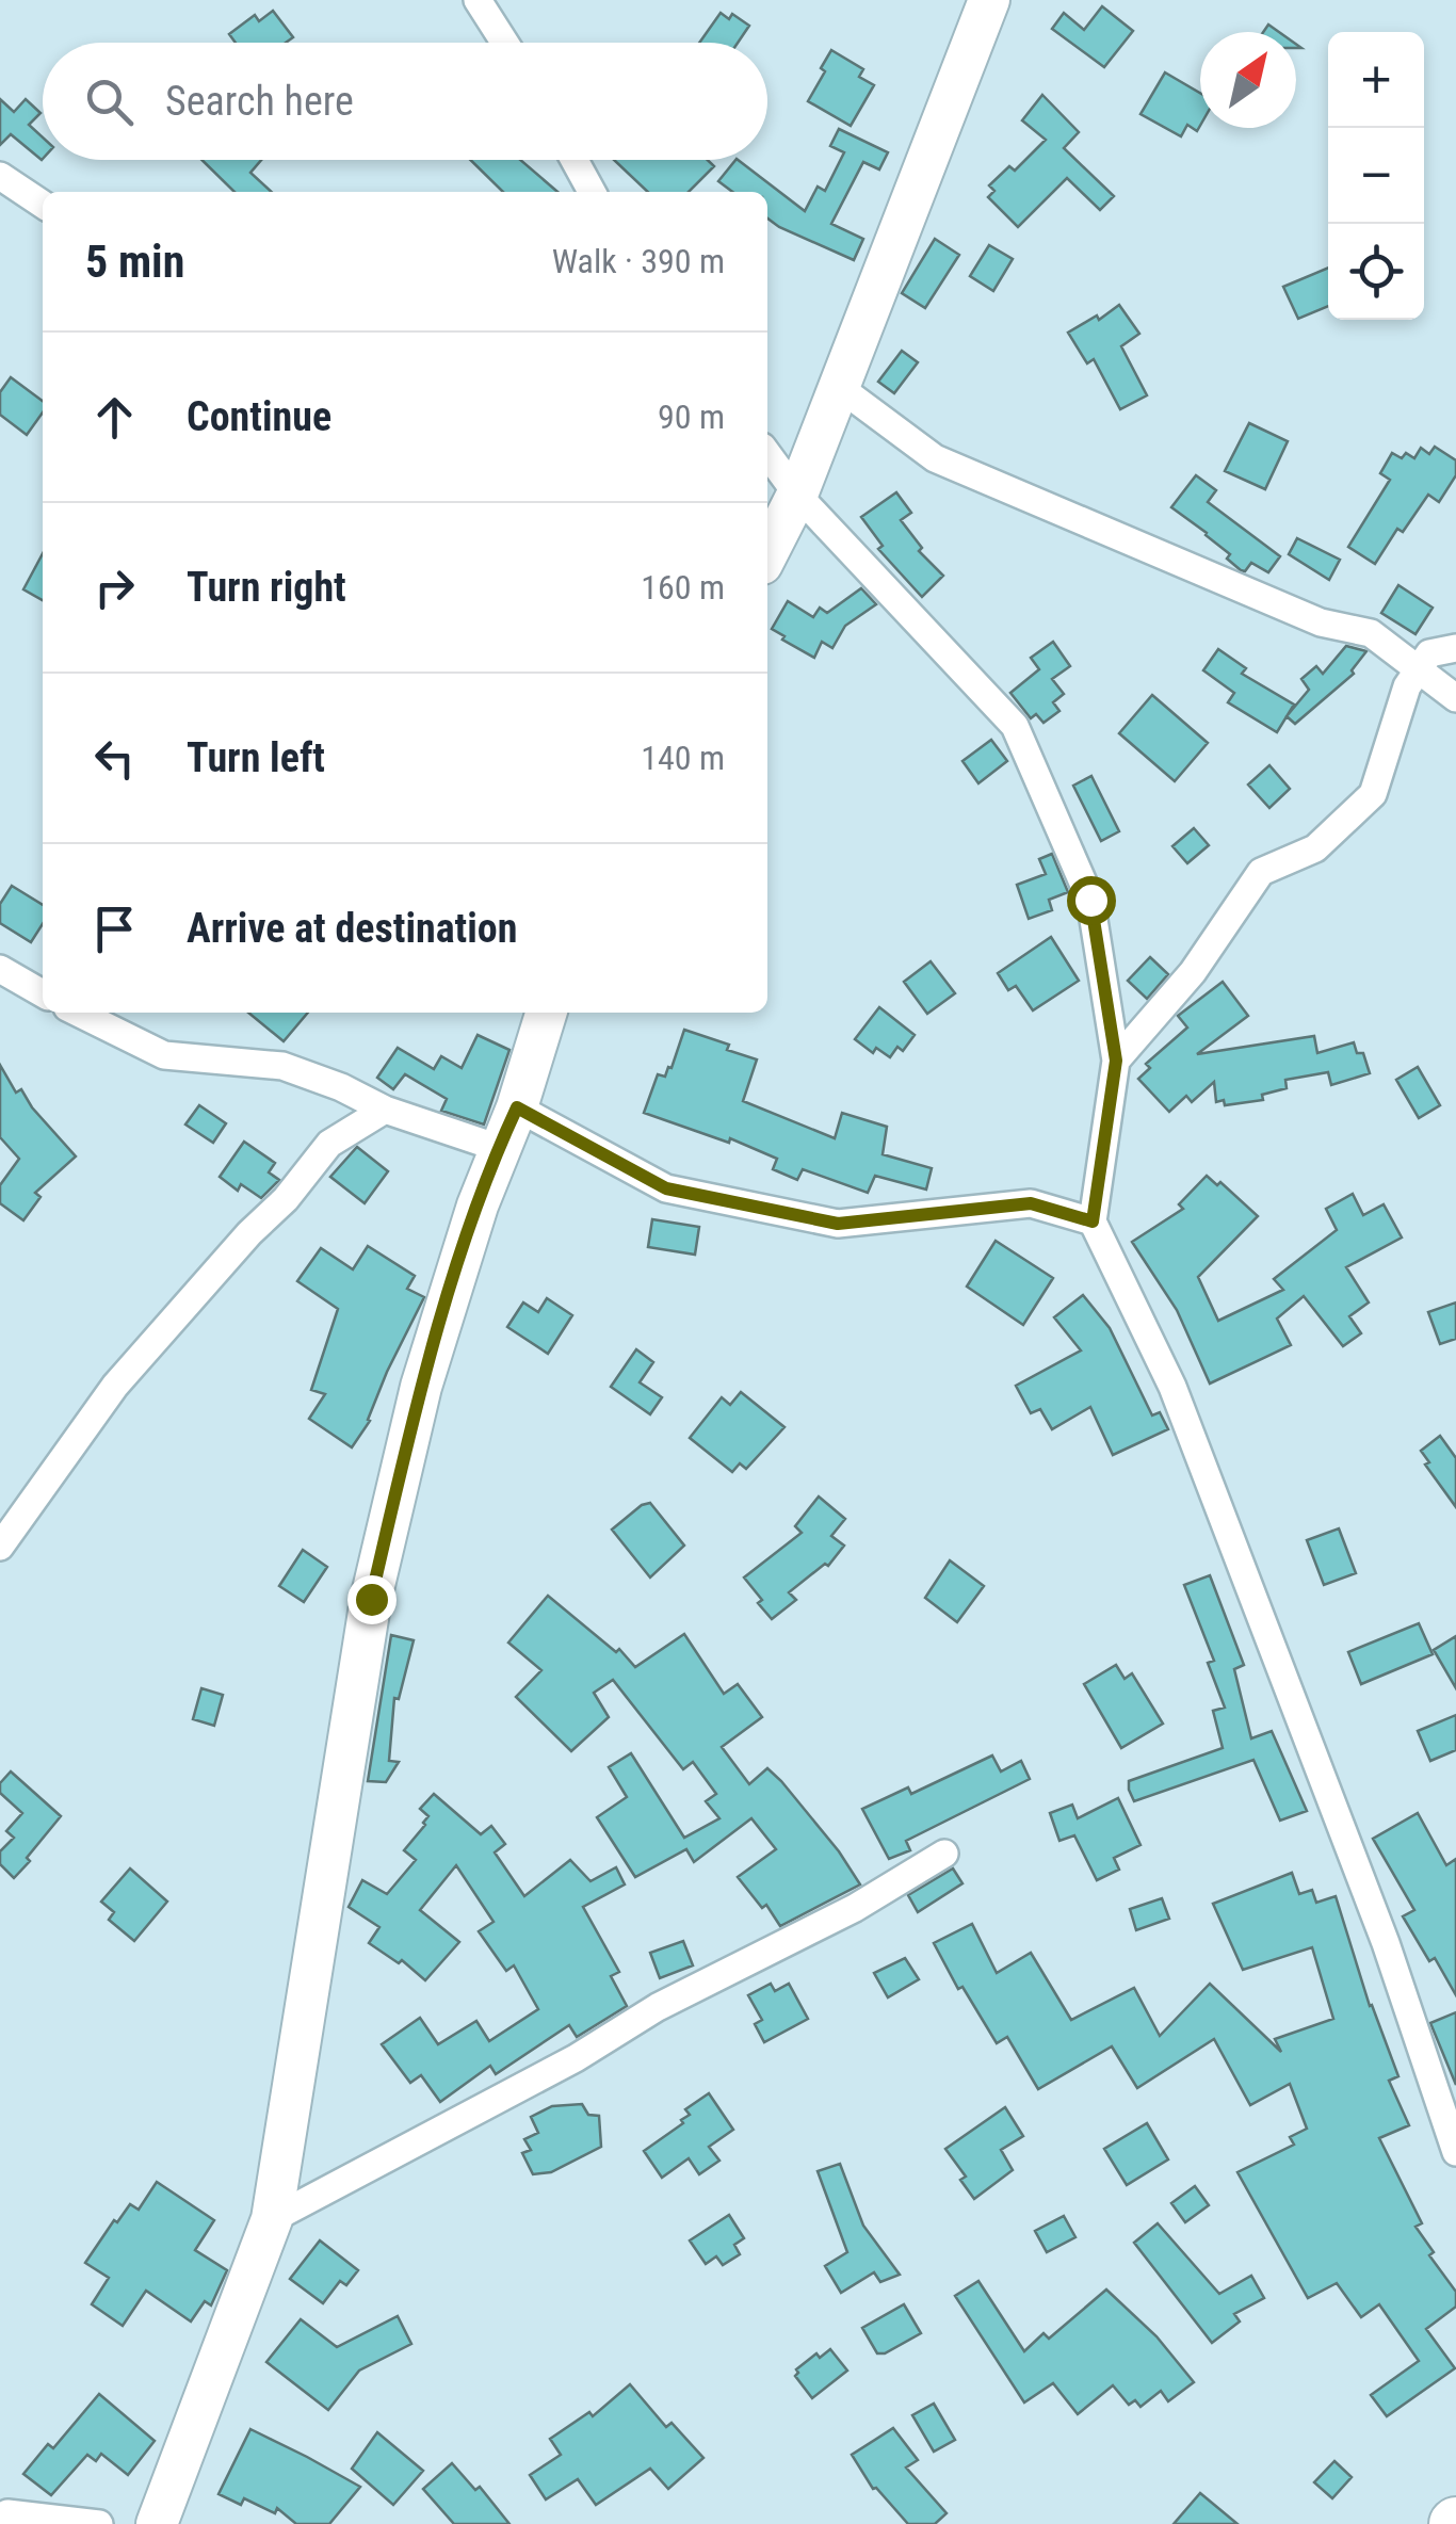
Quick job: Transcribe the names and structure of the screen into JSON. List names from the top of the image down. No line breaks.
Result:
{"north":"top right","page":{"map_buttons":["+","−"],"search":"Search here","heading":["5 min","Walk · 390 m"],"list":[["Continue","90 m"],["Turn right","160 m"],["Turn left","140 m"],"Arrive at destination"]}}
